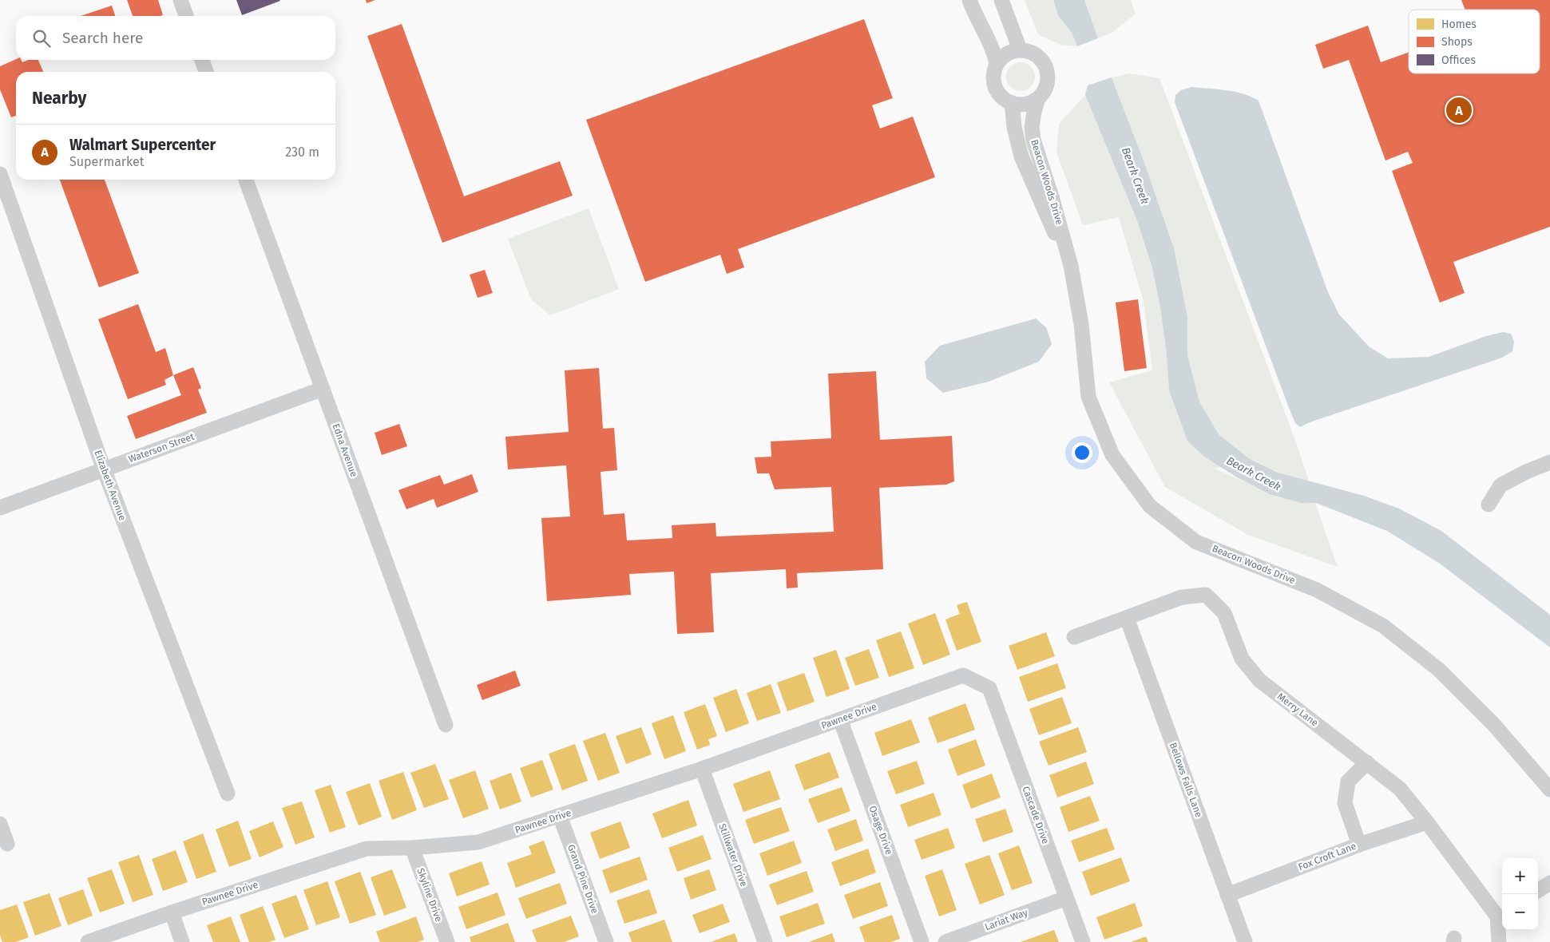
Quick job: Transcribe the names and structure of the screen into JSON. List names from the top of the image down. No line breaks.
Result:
{"streets":{"street":["Beacon Woods Drive","Waterson Street","Edna Avenue","Elizabeth Avenue","Merry Lane","Pawnee Drive","Bellows Falls Lane","Cascade Drive","Osage Drive","Stillwater Drive","Fox Croft Lane","Grand Pine Drive","Skyline Drive","Lariat Way"]},"crossings":[["Waterson Street","Edna Avenue"],["Waterson Street","Elizabeth Avenue"],["Merry Lane","Bellows Falls Lane"],["Merry Lane","Fox Croft Lane"],["Pawnee Drive","Cascade Drive"],["Pawnee Drive","Osage Drive"],["Pawnee Drive","Stillwater Drive"],["Pawnee Drive","Grand Pine Drive"],["Pawnee Drive","Skyline Drive"],["Bellows Falls Lane","Fox Croft Lane"],["Cascade Drive","Lariat Way"]],"water":["Beark Creek"],"legend":["Homes","Shops","Offices"],"page":{"search":"Search here","heading":"Nearby","pins":"A","list":[{"mark":"A","name":"Walmart Supercenter","note":"Supermarket","value":"230 m"}],"map_buttons":["+","−"]}}
